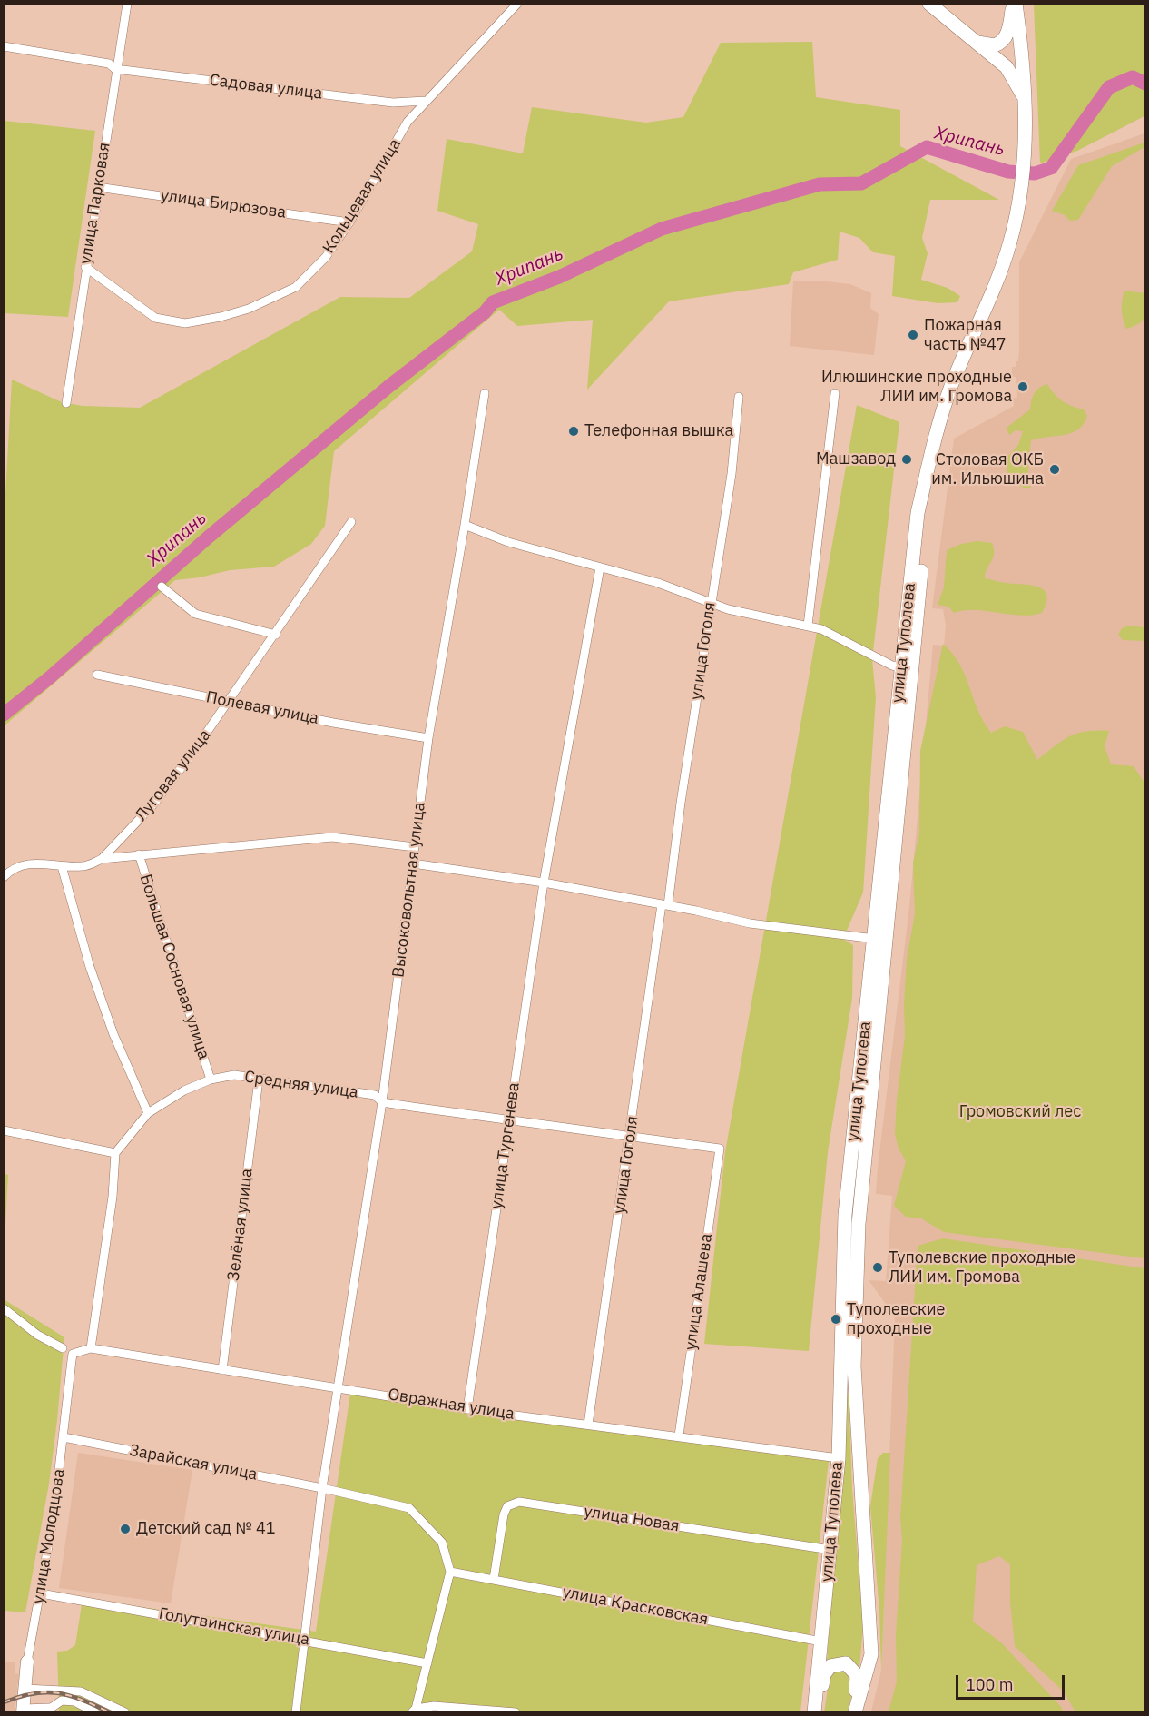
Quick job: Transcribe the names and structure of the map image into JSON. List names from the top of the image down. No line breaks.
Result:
{"streets":{"main road":["улица Туполева"],"street":["Садовая улица","Кольцевая улица","улица Парковая","улица Бирюзова","улица Гоголя","Полевая улица","Луговая улица","Высоковольтная улица","Большая Сосновая улица","Средняя улица","улица Тургенева","Зелёная улица","улица Алашева","Овражная улица","Зарайская улица","улица Новая","улица Молодцова","улица Красковская","Голутвинская улица"]},"crossings":[["Садовая улица","Кольцевая улица"],["Садовая улица","улица Парковая"],["Кольцевая улица","улица Парковая"],["Кольцевая улица","улица Бирюзова"],["улица Парковая","улица Бирюзова"],["улица Туполева","Овражная улица"],["улица Туполева","улица Новая"],["улица Туполева","улица Красковская"],["улица Гоголя","Средняя улица"],["улица Гоголя","Овражная улица"],["Полевая улица","Луговая улица"],["Полевая улица","Высоковольтная улица"],["Высоковольтная улица","Средняя улица"],["Высоковольтная улица","Овражная улица"],["Высоковольтная улица","Зарайская улица"],["Высоковольтная улица","Голутвинская улица"],["Большая Сосновая улица","Средняя улица"],["Средняя улица","улица Тургенева"],["Средняя улица","Зелёная улица"],["Средняя улица","улица Алашева"],["улица Тургенева","Овражная улица"],["Зелёная улица","Овражная улица"],["улица Алашева","Овражная улица"],["Овражная улица","улица Молодцова"],["Зарайская улица","улица Молодцова"],["Зарайская улица","улица Красковская"],["улица Новая","улица Красковская"],["улица Молодцова","Голутвинская улица"]],"water":["Хрипань"],"parks":["Громовский лес"],"places":["Пожарная часть №47","Илюшинские проходные ЛИИ им. Громова","Телефонная вышка","Машзавод","Столовая ОКБ им. Ильюшина","Туполевские проходные ЛИИ им. Громова","Туполевские проходные","Детский сад № 41"],"scale_bar":"100 m"}
